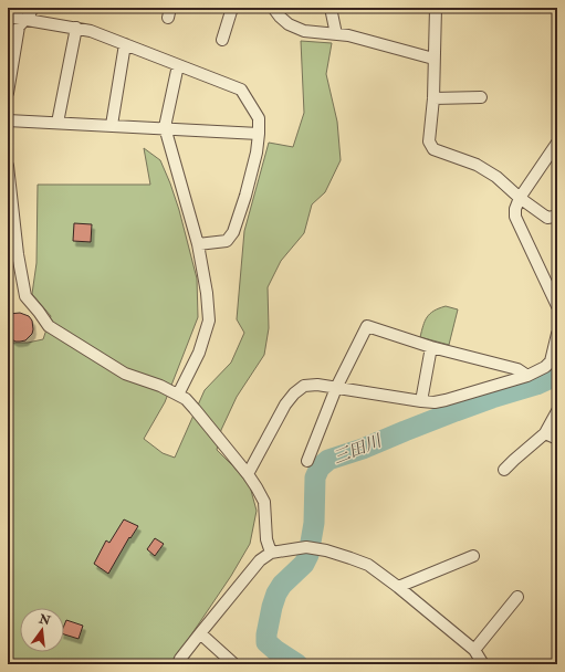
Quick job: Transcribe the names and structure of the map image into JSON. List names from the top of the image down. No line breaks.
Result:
{"water":["三田川"],"north":"top"}
